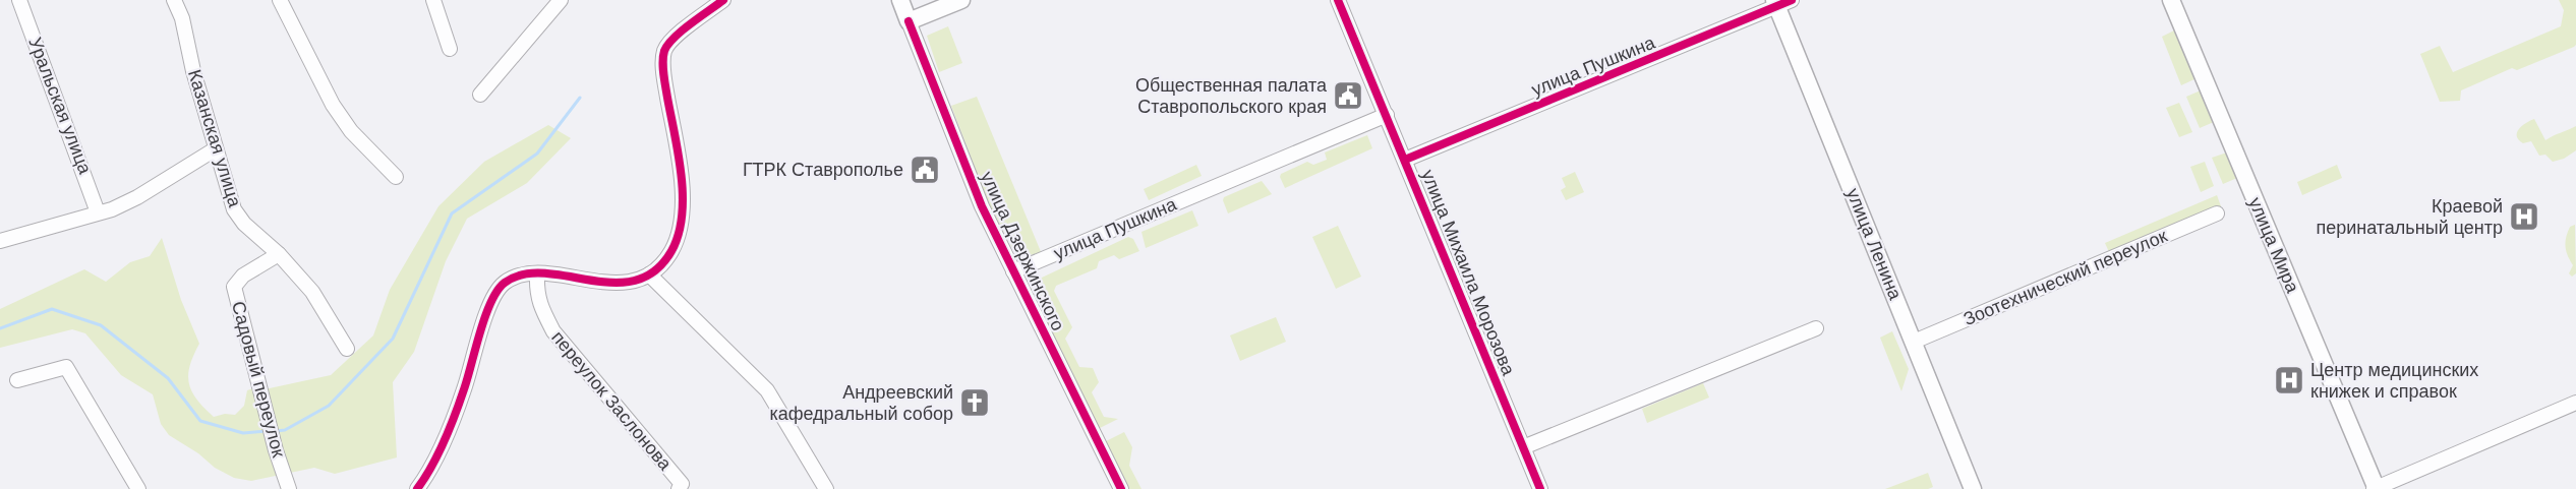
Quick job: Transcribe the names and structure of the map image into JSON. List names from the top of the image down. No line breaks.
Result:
{"streets":{"main road":["улица Ленина","улица Мира","улица Дзержинского"],"street":["улица Пушкина","Уральская улица","Казанская улица","улица Михаила Морозова","Зоотехнический переулок","Садовый переулок","переулок Заслонова"]},"crossings":[["улица Пушкина","улица Ленина"],["улица Пушкина","улица Дзержинского"],["улица Пушкина","улица Михаила Морозова"],["Казанская улица","Садовый переулок"],["улица Ленина","Зоотехнический переулок"]],"places":{"public building":["Общественная палата Ставропольского края","ГТРК Ставрополье"],"hospital":["Краевой перинатальный центр","Центр медицинских книжек и справок"],"church":["Андреевский кафедральный собор"]}}
